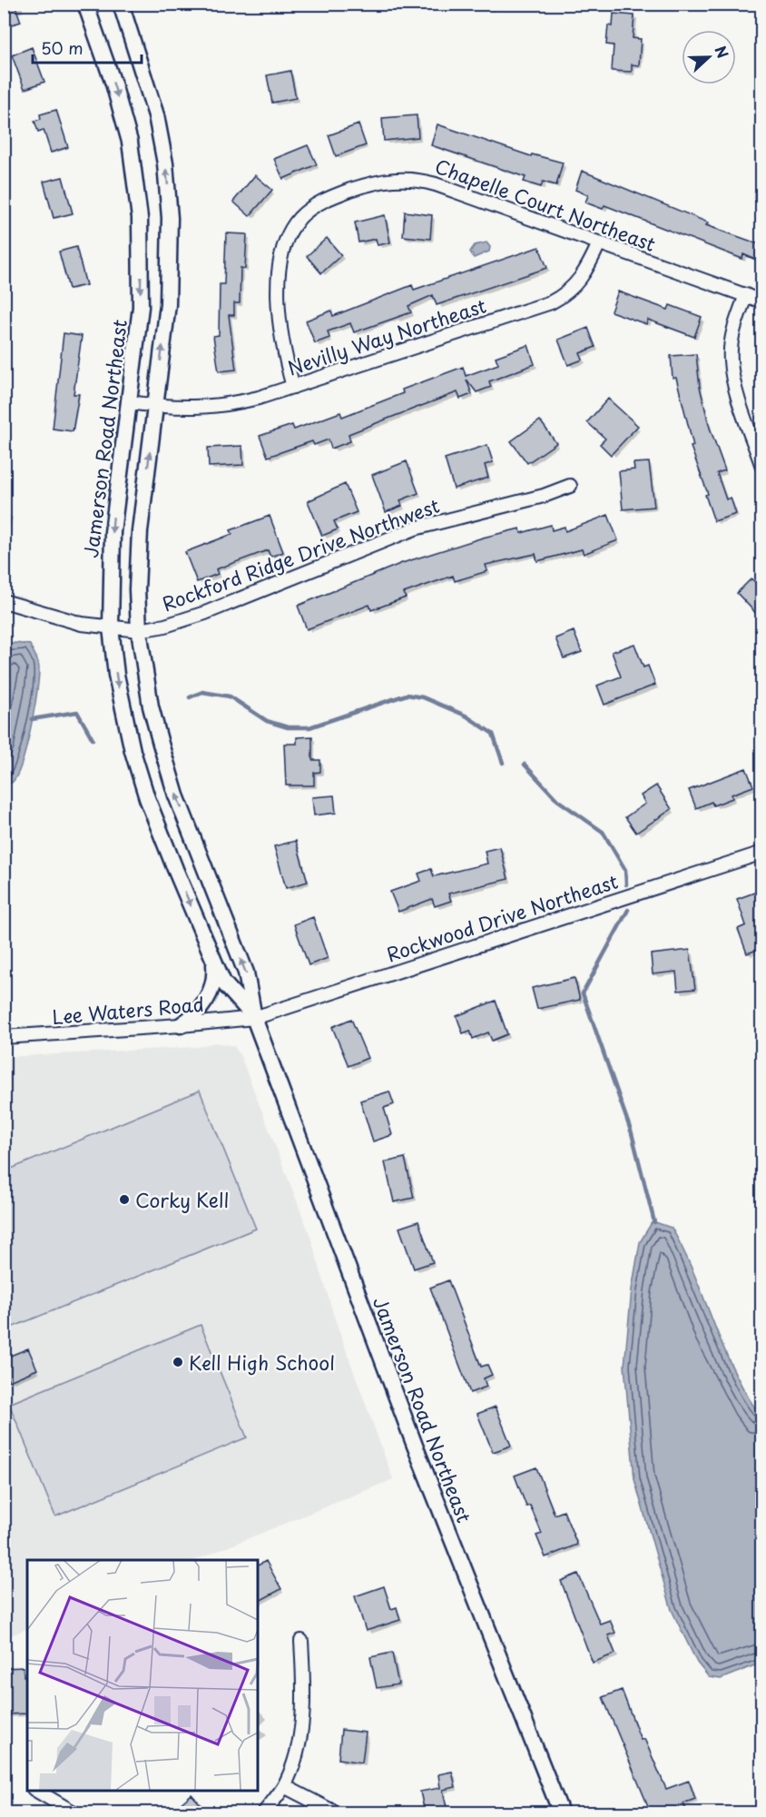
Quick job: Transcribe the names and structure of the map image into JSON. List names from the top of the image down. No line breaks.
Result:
{"streets":{"street":["Chapelle Court Northeast","Nevilly Way Northeast","Jamerson Road Northeast","Rockford Ridge Drive Northwest","Rockwood Drive Northeast","Lee Waters Road"]},"crossings":[["Chapelle Court Northeast","Nevilly Way Northeast"],["Nevilly Way Northeast","Jamerson Road Northeast"],["Jamerson Road Northeast","Rockford Ridge Drive Northwest"],["Jamerson Road Northeast","Rockwood Drive Northeast"],["Jamerson Road Northeast","Lee Waters Road"],["Rockwood Drive Northeast","Lee Waters Road"]],"places":["Corky Kell","Kell High School"],"scale_bar":"50 m","north":"right"}
